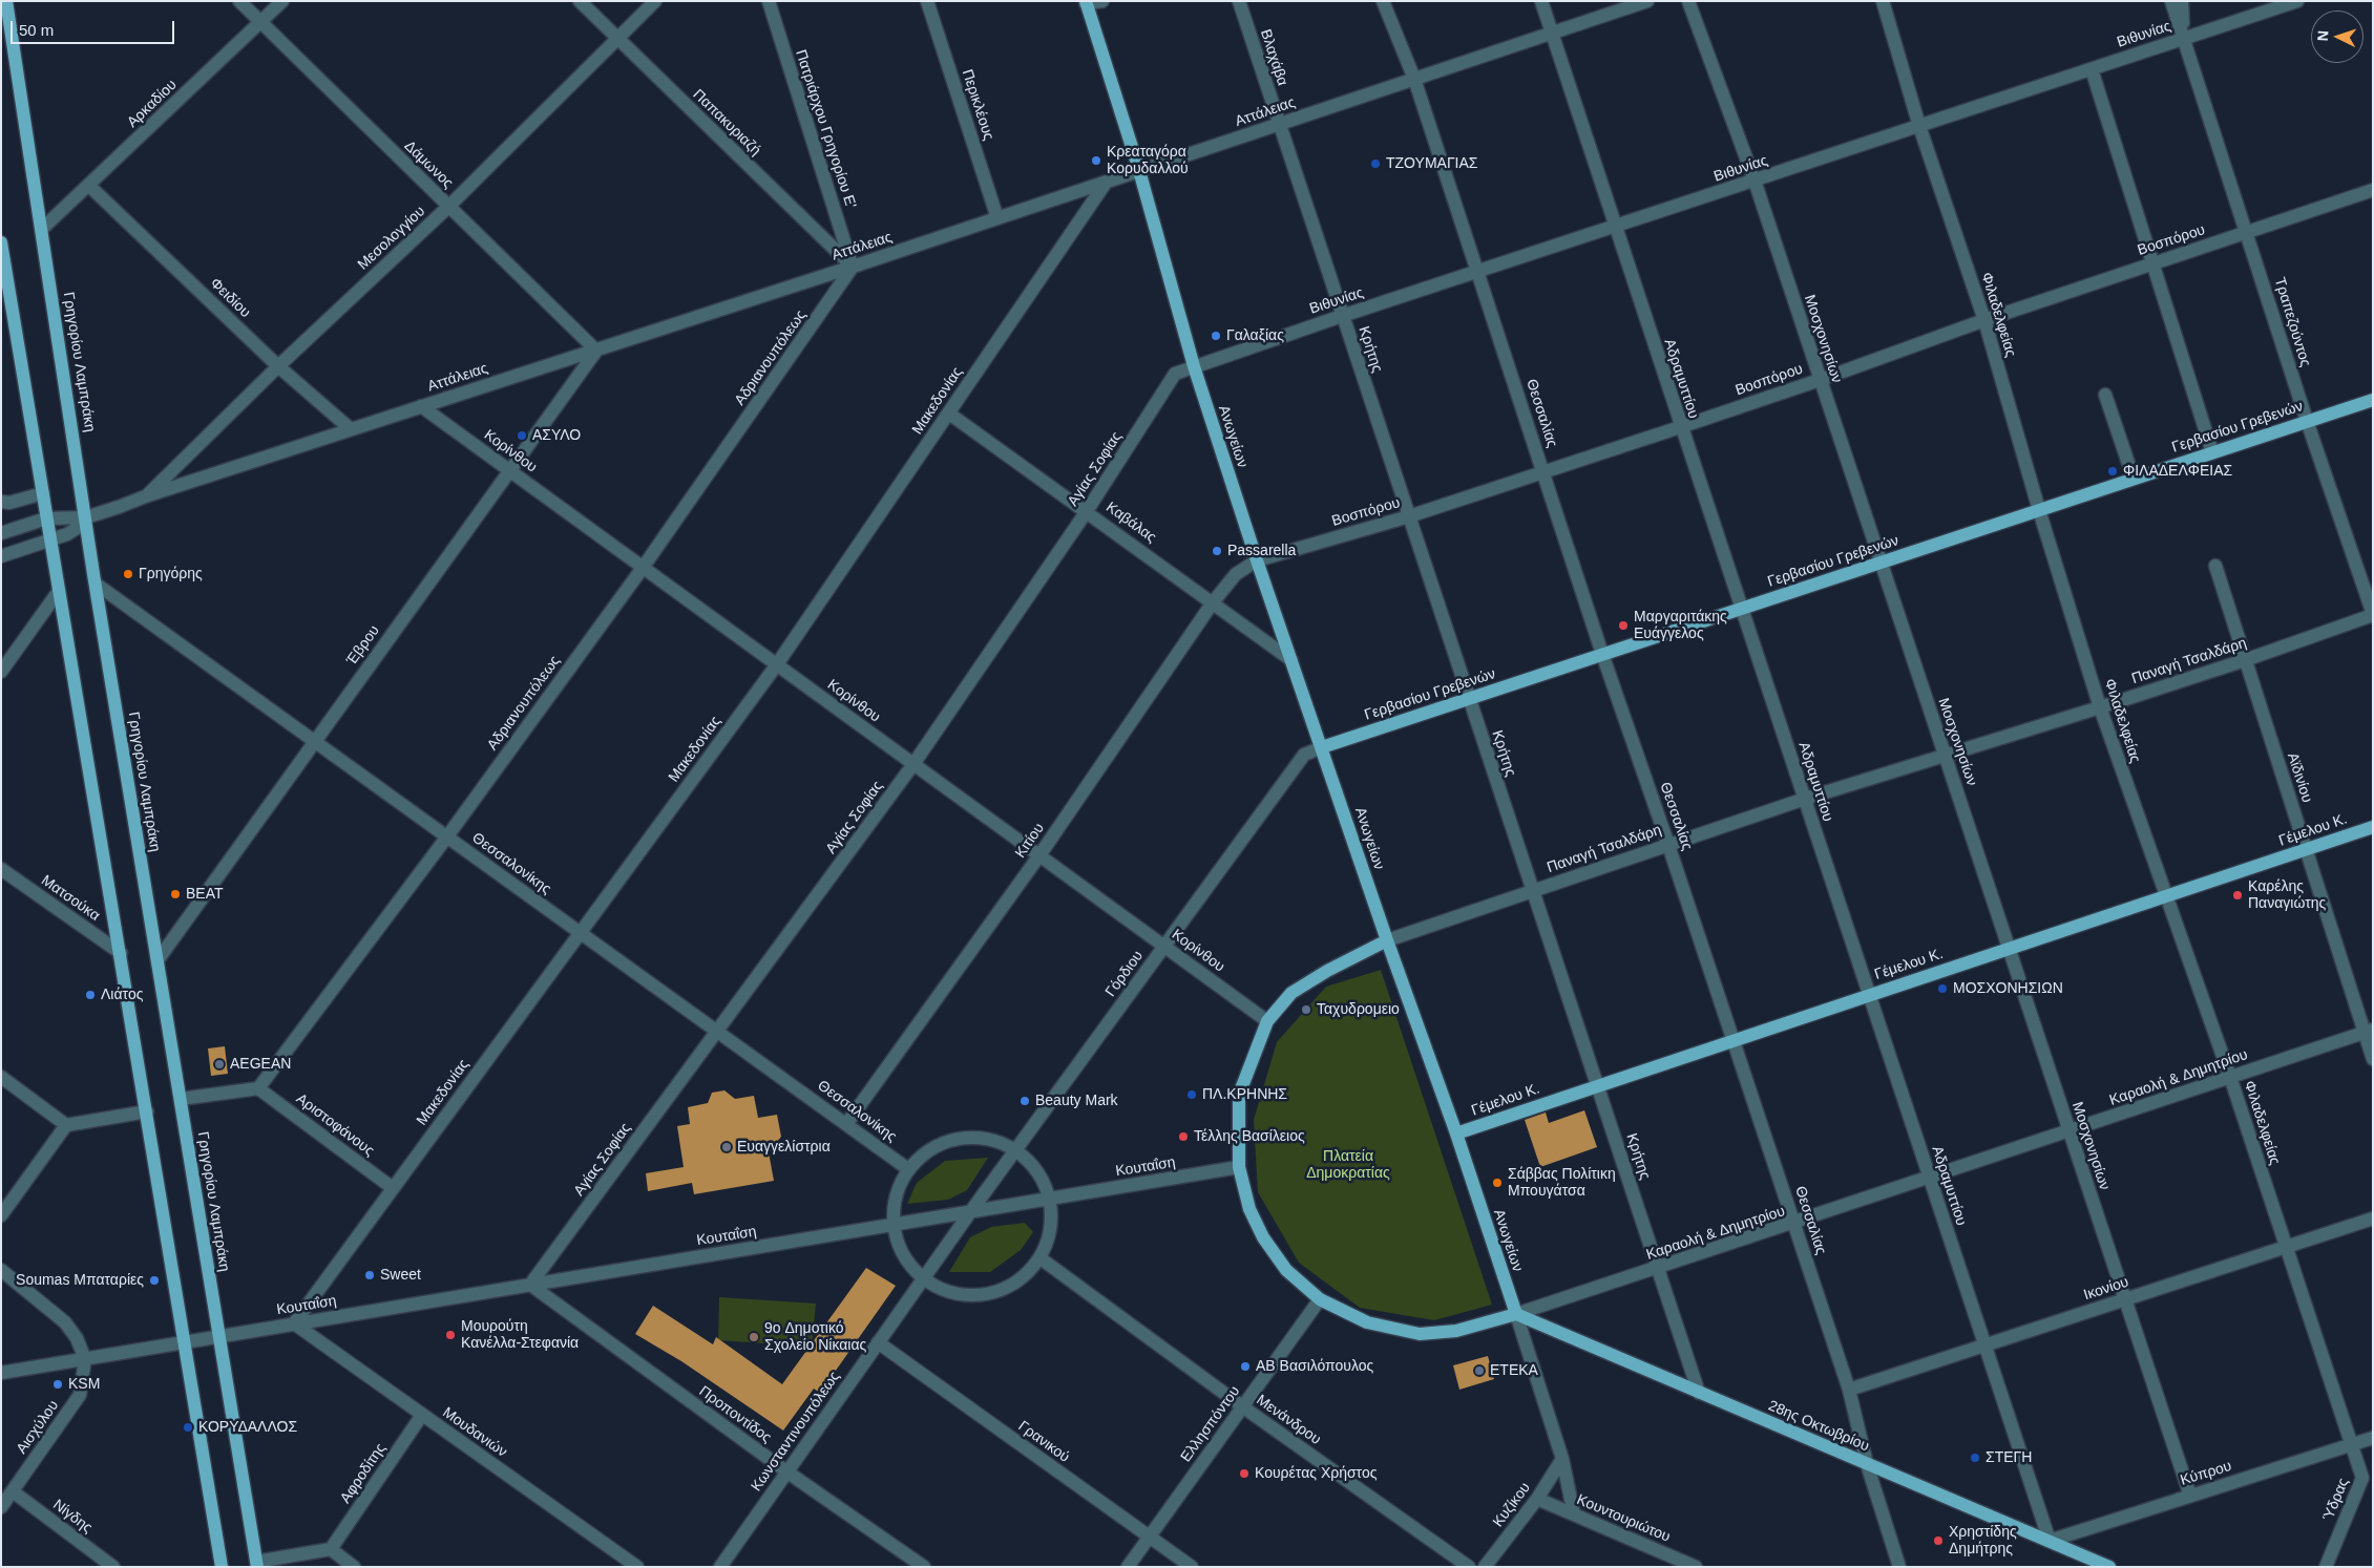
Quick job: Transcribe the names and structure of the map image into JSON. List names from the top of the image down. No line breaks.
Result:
{"streets":{"main road":["Γρηγορίου Λαμπράκη","Γερβασίου Γρεβενών","Ανωγείων","Γέμελου Κ.","28ης Οκτωβρίου"],"street":["Βιθυνίας","Βλαχάβα","Αρκαδίου","Περικλέους","Αττάλειας","Παπακυριαζή","Πατριάρχου Γρηγορίου Ε'","Δάμωνος","Μεσολογγίου","Βοσπόρου","Φειδίου","Φιλαδελφείας","Τραπεζούντος","Μοσχονησίων","Κρήτης","Αδριανουπόλεως","Αδραμυττίου","Μακεδονίας","Θεσσαλίας","Κορίνθου","Αγίας Σοφίας","Καβάλας","Έβρου","Παναγή Τσαλδάρη","Αϊδινίου","Κιτίου","Θεσσαλονίκης","Ματσούκα","Γόρδιου","Καραολή & Δημητρίου","Αριστοφάνους","Κουταΐση","Ικονίου","Προποντίδος","Μενάνδρου","Ελλησπόντου","Αισχύλου","Κωνσταντινουπόλεως","Μουδανιών","Γρανικού","Αφροδίτης","Κύπρου","Ύδρας","Κυζίκου","Νίγδης","Κουντουριώτου"]},"crossings":[["Βιθυνίας","Φιλαδελφείας"],["Βιθυνίας","Τραπεζούντος"],["Βιθυνίας","Μοσχονησίων"],["Βιθυνίας","Κρήτης"],["Βιθυνίας","Αδραμυττίου"],["Βιθυνίας","Θεσσαλίας"],["Βιθυνίας","Ανωγείων"],["Βιθυνίας","Αγίας Σοφίας"],["Βλαχάβα","Αττάλειας"],["Βλαχάβα","Κρήτης"],["Αρκαδίου","Δάμωνος"],["Αρκαδίου","Φειδίου"],["Αρκαδίου","Γρηγορίου Λαμπράκη"],["Περικλέους","Αττάλειας"],["Αττάλειας","Παπακυριαζή"],["Αττάλειας","Πατριάρχου Γρηγορίου Ε'"],["Αττάλειας","Δάμωνος"],["Αττάλειας","Μεσολογγίου"],["Αττάλειας","Φειδίου"],["Αττάλειας","Κρήτης"],["Αττάλειας","Αδριανουπόλεως"],["Αττάλειας","Γρηγορίου Λαμπράκη"],["Αττάλειας","Αδραμυττίου"],["Αττάλειας","Μακεδονίας"],["Αττάλειας","Θεσσαλίας"],["Αττάλειας","Ανωγείων"],["Αττάλειας","Κορίνθου"],["Αττάλειας","Έβρου"],["Παπακυριαζή","Πατριάρχου Γρηγορίου Ε'"],["Παπακυριαζή","Μεσολογγίου"],["Παπακυριαζή","Αδριανουπόλεως"],["Πατριάρχου Γρηγορίου Ε'","Αδριανουπόλεως"],["Δάμωνος","Μεσολογγίου"],["Δάμωνος","Έβρου"],["Μεσολογγίου","Φειδίου"],["Βοσπόρου","Φιλαδελφείας"],["Βοσπόρου","Τραπεζούντος"],["Βοσπόρου","Μοσχονησίων"],["Βοσπόρου","Κρήτης"],["Βοσπόρου","Αδραμυττίου"],["Βοσπόρου","Θεσσαλίας"],["Βοσπόρου","Ανωγείων"],["Βοσπόρου","Κιτίου"],["Φιλαδελφείας","Γερβασίου Γρεβενών"],["Φιλαδελφείας","Παναγή Τσαλδάρη"],["Φιλαδελφείας","Γέμελου Κ."],["Φιλαδελφείας","Καραολή & Δημητρίου"],["Φιλαδελφείας","Ικονίου"],["Φιλαδελφείας","Κύπρου"],["Φιλαδελφείας","Ύδρας"],["Τραπεζούντος","Γερβασίου Γρεβενών"],["Τραπεζούντος","Παναγή Τσαλδάρη"],["Μοσχονησίων","Γερβασίου Γρεβενών"],["Μοσχονησίων","Παναγή Τσαλδάρη"],["Μοσχονησίων","Γέμελου Κ."],["Μοσχονησίων","Καραολή & Δημητρίου"],["Μοσχονησίων","Ικονίου"],["Μοσχονησίων","Κύπρου"],["Κρήτης","Γερβασίου Γρεβενών"],["Κρήτης","Παναγή Τσαλδάρη"],["Κρήτης","Γέμελου Κ."],["Κρήτης","Καραολή & Δημητρίου"],["Κρήτης","28ης Οκτωβρίου"],["Αδριανουπόλεως","Κορίνθου"],["Αδριανουπόλεως","Θεσσαλονίκης"],["Αδριανουπόλεως","Αριστοφάνους"],["Γρηγορίου Λαμπράκη","Έβρου"],["Γρηγορίου Λαμπράκη","Θεσσαλονίκης"],["Γρηγορίου Λαμπράκη","Κουταΐση"],["Αδραμυττίου","Γερβασίου Γρεβενών"],["Αδραμυττίου","Παναγή Τσαλδάρη"],["Αδραμυττίου","Γέμελου Κ."],["Αδραμυττίου","Καραολή & Δημητρίου"],["Αδραμυττίου","Ικονίου"],["Αδραμυττίου","28ης Οκτωβρίου"],["Αδραμυττίου","Κύπρου"],["Μακεδονίας","Κορίνθου"],["Μακεδονίας","Καβάλας"],["Μακεδονίας","Θεσσαλονίκης"],["Μακεδονίας","Αριστοφάνους"],["Μακεδονίας","Κουταΐση"],["Μακεδονίας","Μουδανιών"],["Θεσσαλίας","Γερβασίου Γρεβενών"],["Θεσσαλίας","Παναγή Τσαλδάρη"],["Θεσσαλίας","Γέμελου Κ."],["Θεσσαλίας","Καραολή & Δημητρίου"],["Θεσσαλίας","Ικονίου"],["Θεσσαλίας","28ης Οκτωβρίου"],["Γερβασίου Γρεβενών","Ανωγείων"],["Γερβασίου Γρεβενών","Γόρδιου"],["Ανωγείων","Αγίας Σοφίας"],["Ανωγείων","Καβάλας"],["Ανωγείων","Παναγή Τσαλδάρη"],["Ανωγείων","Γέμελου Κ."],["Ανωγείων","Καραολή & Δημητρίου"],["Ανωγείων","28ης Οκτωβρίου"],["Ανωγείων","Κυζίκου"],["Ανωγείων","Κουντουριώτου"],["Κορίνθου","Αγίας Σοφίας"],["Κορίνθου","Έβρου"],["Κορίνθου","Κιτίου"],["Κορίνθου","Γόρδιου"],["Αγίας Σοφίας","Καβάλας"],["Αγίας Σοφίας","Θεσσαλονίκης"],["Αγίας Σοφίας","Κουταΐση"],["Αγίας Σοφίας","Προποντίδος"],["Καβάλας","Κιτίου"],["Έβρου","Θεσσαλονίκης"],["Παναγή Τσαλδάρη","Αϊδινίου"],["Αϊδινίου","Γέμελου Κ."],["Αϊδινίου","Καραολή & Δημητρίου"],["Κιτίου","Θεσσαλονίκης"],["Γόρδιου","Κουταΐση"],["Γόρδιου","Κωνσταντινουπόλεως"],["Καραολή & Δημητρίου","28ης Οκτωβρίου"],["Κουταΐση","Προποντίδος"],["Κουταΐση","Κωνσταντινουπόλεως"],["Κουταΐση","Μουδανιών"],["Προποντίδος","Κωνσταντινουπόλεως"],["Μενάνδρου","Ελλησπόντου"],["Ελλησπόντου","Γρανικού"],["28ης Οκτωβρίου","Κύπρου"],["Αισχύλου","Νίγδης"],["Κωνσταντινουπόλεως","Γρανικού"],["Μουδανιών","Αφροδίτης"],["Κύπρου","Ύδρας"],["Κυζίκου","Κουντουριώτου"]],"parks":["Πλατεία Δημοκρατίας"],"places":["Κρεαταγόρα Κορυδαλλού","ΤΖΟΥΜΑΓΙΑΣ","Γαλαξίας","ΑΣΥΛΟ","ΦΙΛΑΔΕΛΦΕΙΑΣ","Passarella","Γρηγόρης","Μαργαριτάκης Ευάγγελος","ΒΕΑΤ","Καρέλης Παναγιώτης","ΜΟΣΧΟΝΗΣΙΩΝ","Λιάτος","Ταχυδρομειο","AEGEAN","ΠΛ.ΚΡΗΝΗΣ","Beauty Mark","Τέλλης Βασίλειος","Ευαγγελίστρια","Σάββας Πολίτικη Μπουγάτσα","Sweet","Soumas Μπαταρίες","Μουρούτη Κανέλλα-Στεφανία","9o Δημοτικό Σχολείο Νίκαιας","ΑΒ Βασιλόπουλος","ΕΤΕΚΑ","KSM","ΚΟΡΥΔΑΛΛΟΣ","ΣΤΕΓΗ","Κουρέτας Χρήστος","Χρηστίδης Δημήτρης"],"scale_bar":"50 m","north":"left"}
